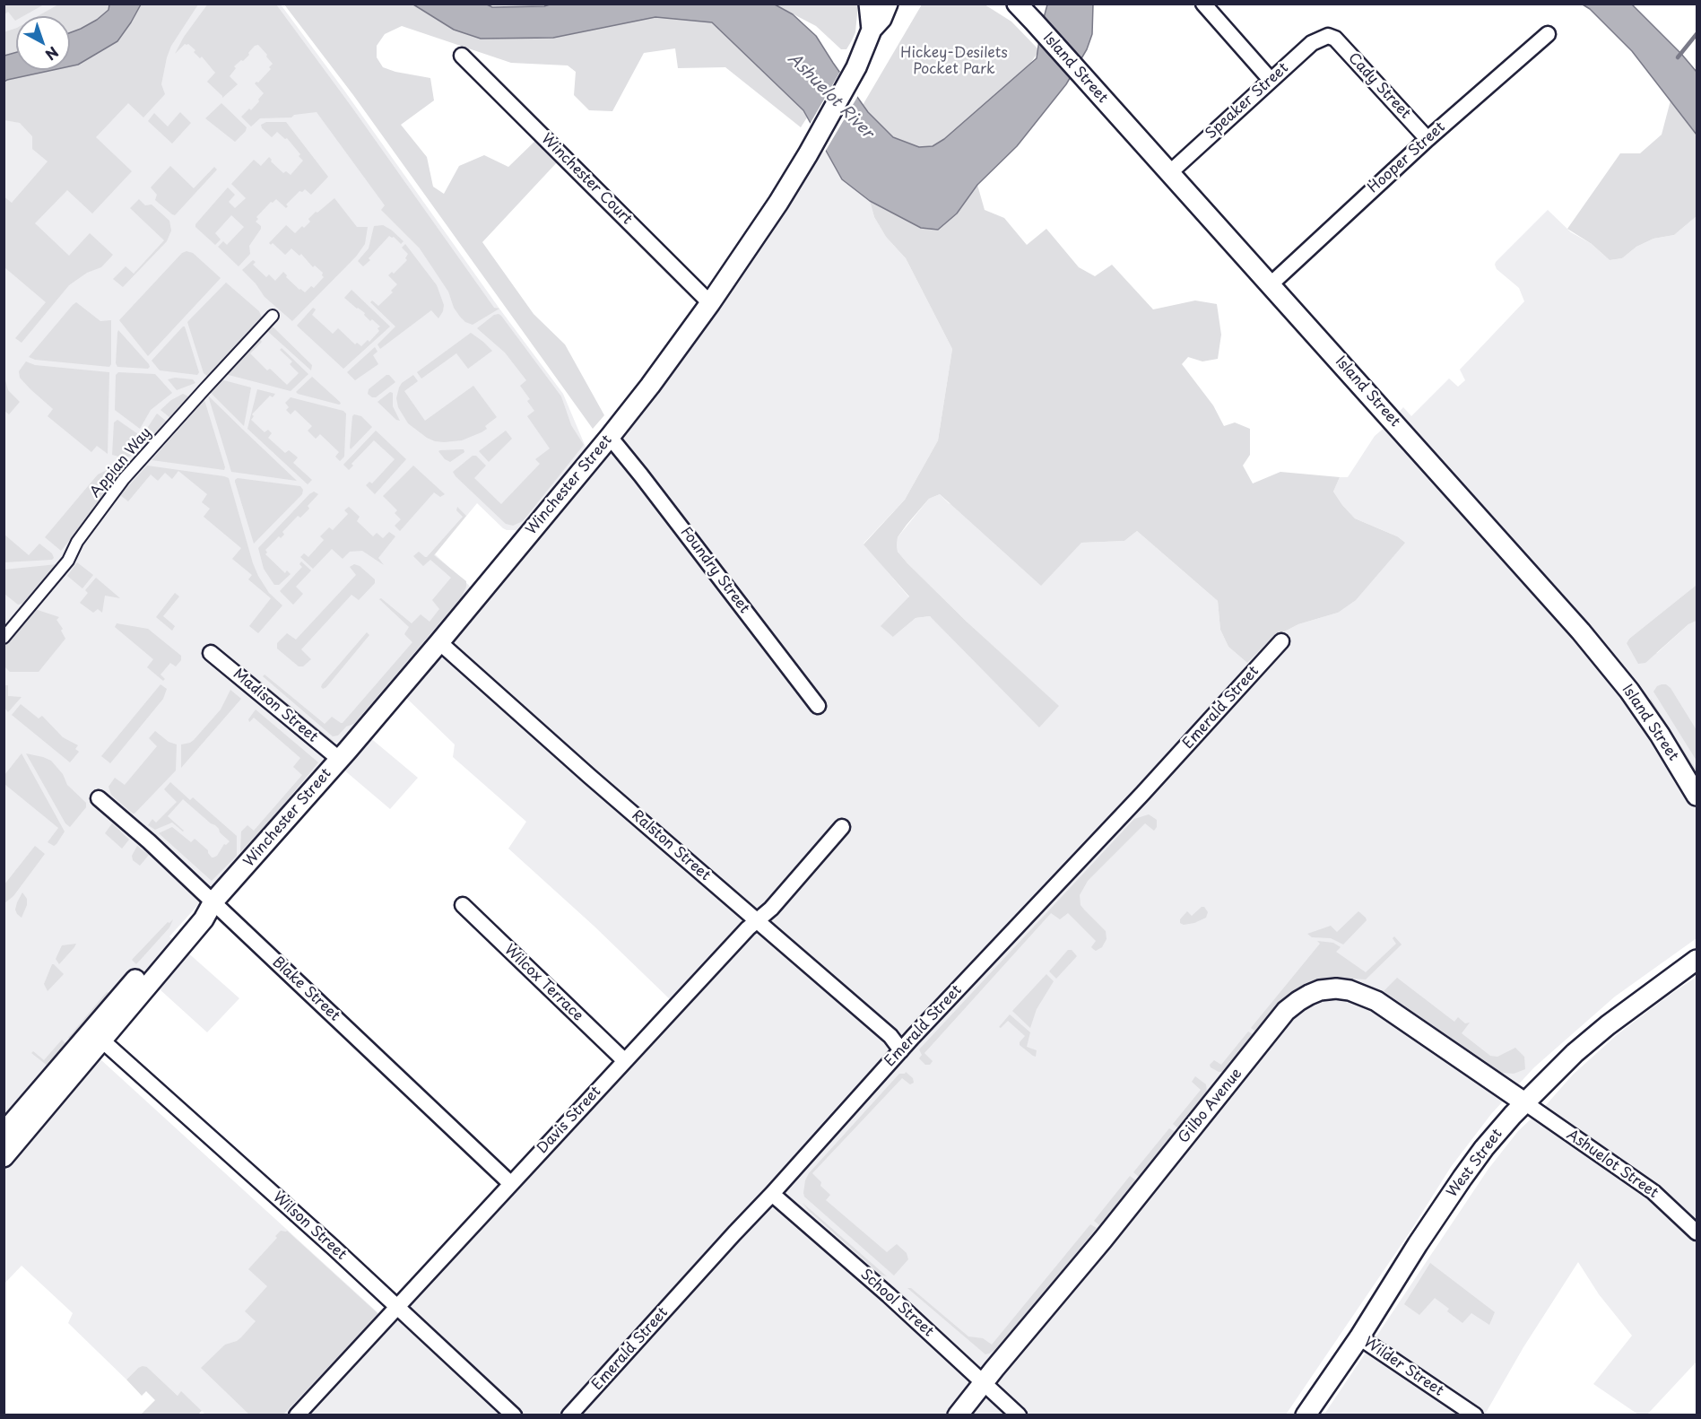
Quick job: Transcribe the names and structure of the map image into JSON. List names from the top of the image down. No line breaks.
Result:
{"streets":{"street":["Island Street","Cady Street","Speaker Street","Hooper Street","Winchester Court","Appian Way","Winchester Street","Foundry Street","Madison Street","Emerald Street","Ralston Street","Wilcox Terrace","Blake Street","Gilbo Avenue","Davis Street","West Street","Ashuelot Street","Wilson Street","School Street","Wilder Street"]},"crossings":[["Island Street","Speaker Street"],["Island Street","Hooper Street"],["Cady Street","Speaker Street"],["Cady Street","Hooper Street"],["Winchester Court","Winchester Street"],["Winchester Street","Foundry Street"],["Winchester Street","Madison Street"],["Winchester Street","Ralston Street"],["Winchester Street","Blake Street"],["Winchester Street","Wilson Street"],["Emerald Street","Ralston Street"],["Emerald Street","School Street"],["Ralston Street","Davis Street"],["Wilcox Terrace","Davis Street"],["Blake Street","Davis Street"],["Gilbo Avenue","West Street"],["Gilbo Avenue","Ashuelot Street"],["Gilbo Avenue","School Street"],["Davis Street","Wilson Street"],["West Street","Ashuelot Street"],["West Street","Wilder Street"]],"water":["Ashuelot River"],"parks":["Hickey-Desilets Pocket Park"],"north":"bottom right"}
